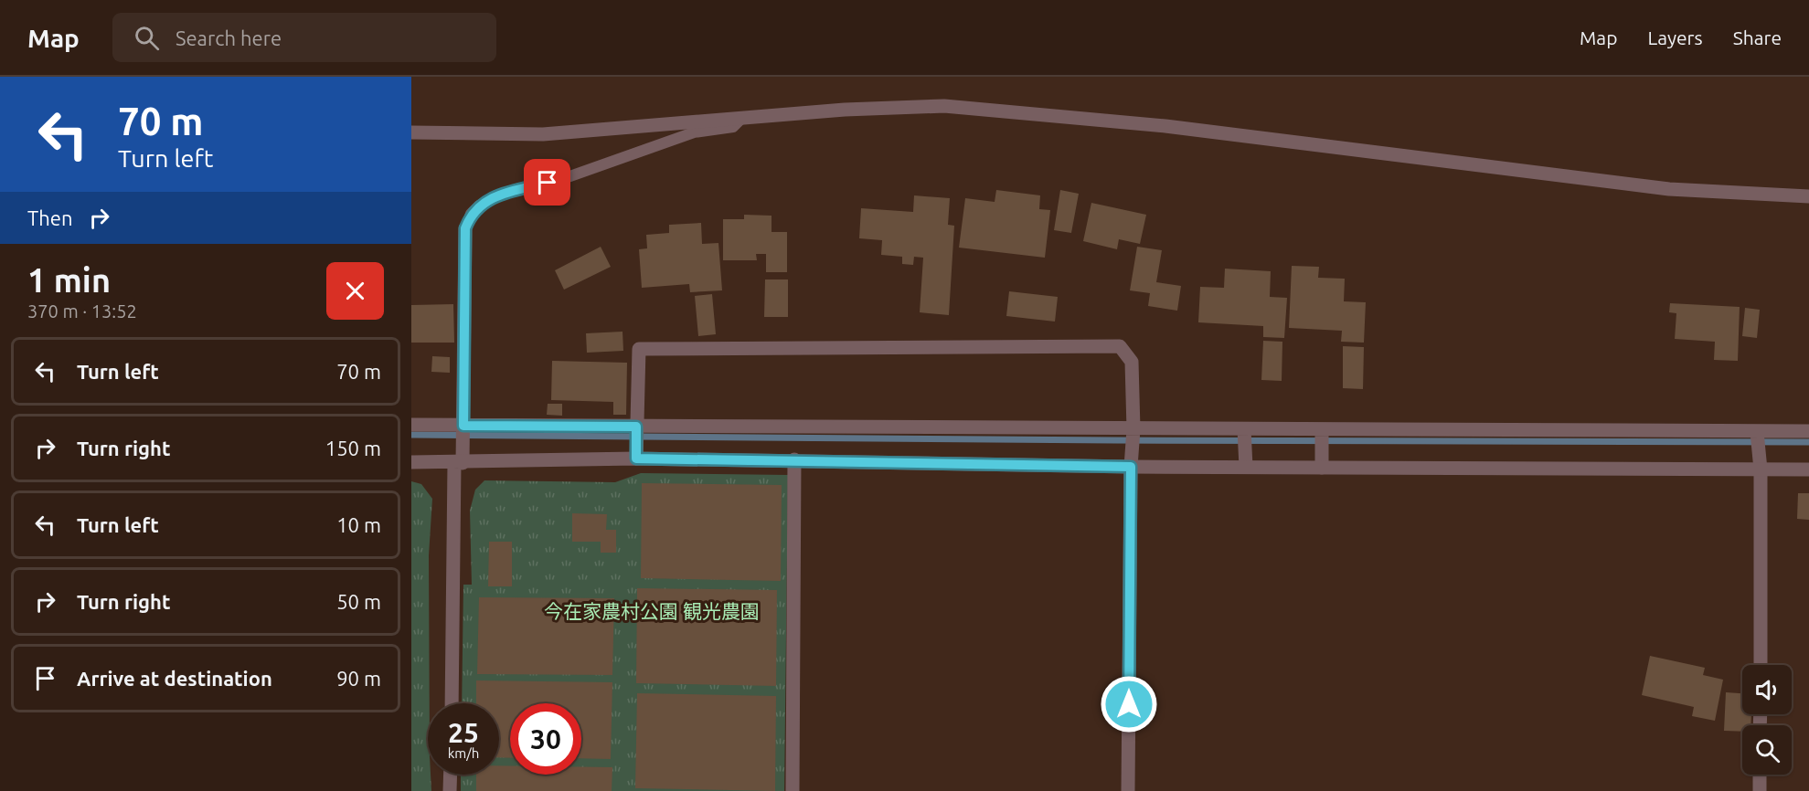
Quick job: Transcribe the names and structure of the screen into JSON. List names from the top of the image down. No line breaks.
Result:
{"parks":["今在家農村公園 観光農園"],"page":{"header":"Map","search":"Search here","nav":["Map","Layers","Share"],"turn":["70 m","Turn left"],"then":"Then","heading":["1 min","370 m · 13:52"],"list":[{"name":"Turn left","value":"70 m"},{"name":"Turn right","value":"150 m"},{"name":"Turn left","value":"10 m"},{"name":"Turn right","value":"50 m"},{"name":"Arrive at destination","value":"90 m"}],"speed":"25 km/h","limit":"30"}}
